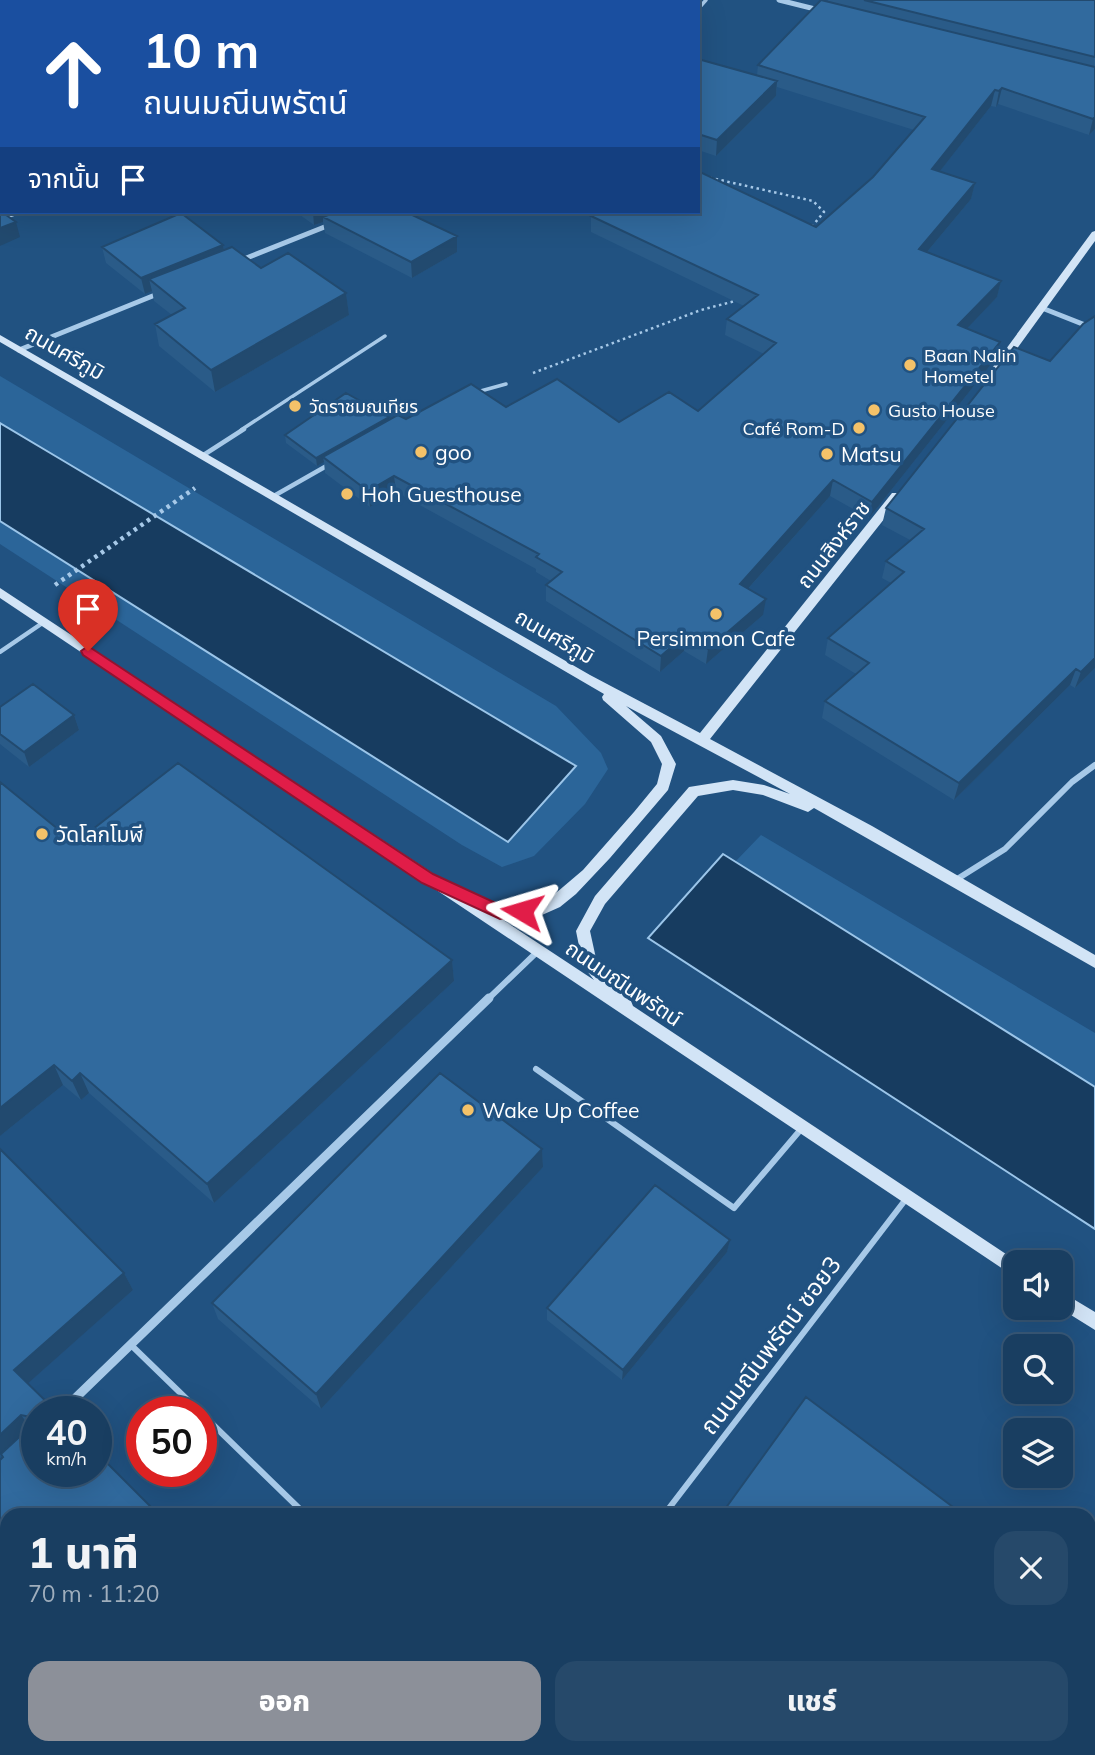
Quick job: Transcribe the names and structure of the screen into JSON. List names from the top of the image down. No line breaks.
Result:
{"streets":{"main road":["ถนนศรีภูมิ","ถนนสิงห์ราช","ถนนมณีนพรัตน์"],"lane":["ถนนมณีนพรัตน์ ซอย3"]},"crossings":[["ถนนศรีภูมิ","ถนนสิงห์ราช"],["ถนนมณีนพรัตน์","ถนนมณีนพรัตน์ ซอย3"]],"places":["Baan Nalin Hometel","วัดราชมณเทียร","Gusto House","Café Rom-D","goo","Matsu","Hoh Guesthouse","Persimmon Cafe","วัดโลกโมฬี","Wake Up Coffee"],"page":{"turn":["10 m","ถนนมณีนพรัตน์"],"then":"จากนั้น","speed":"40 km/h","limit":"50","heading":["1 นาที","70 m · 11:20"],"buttons":["ออก","แชร์"]}}
